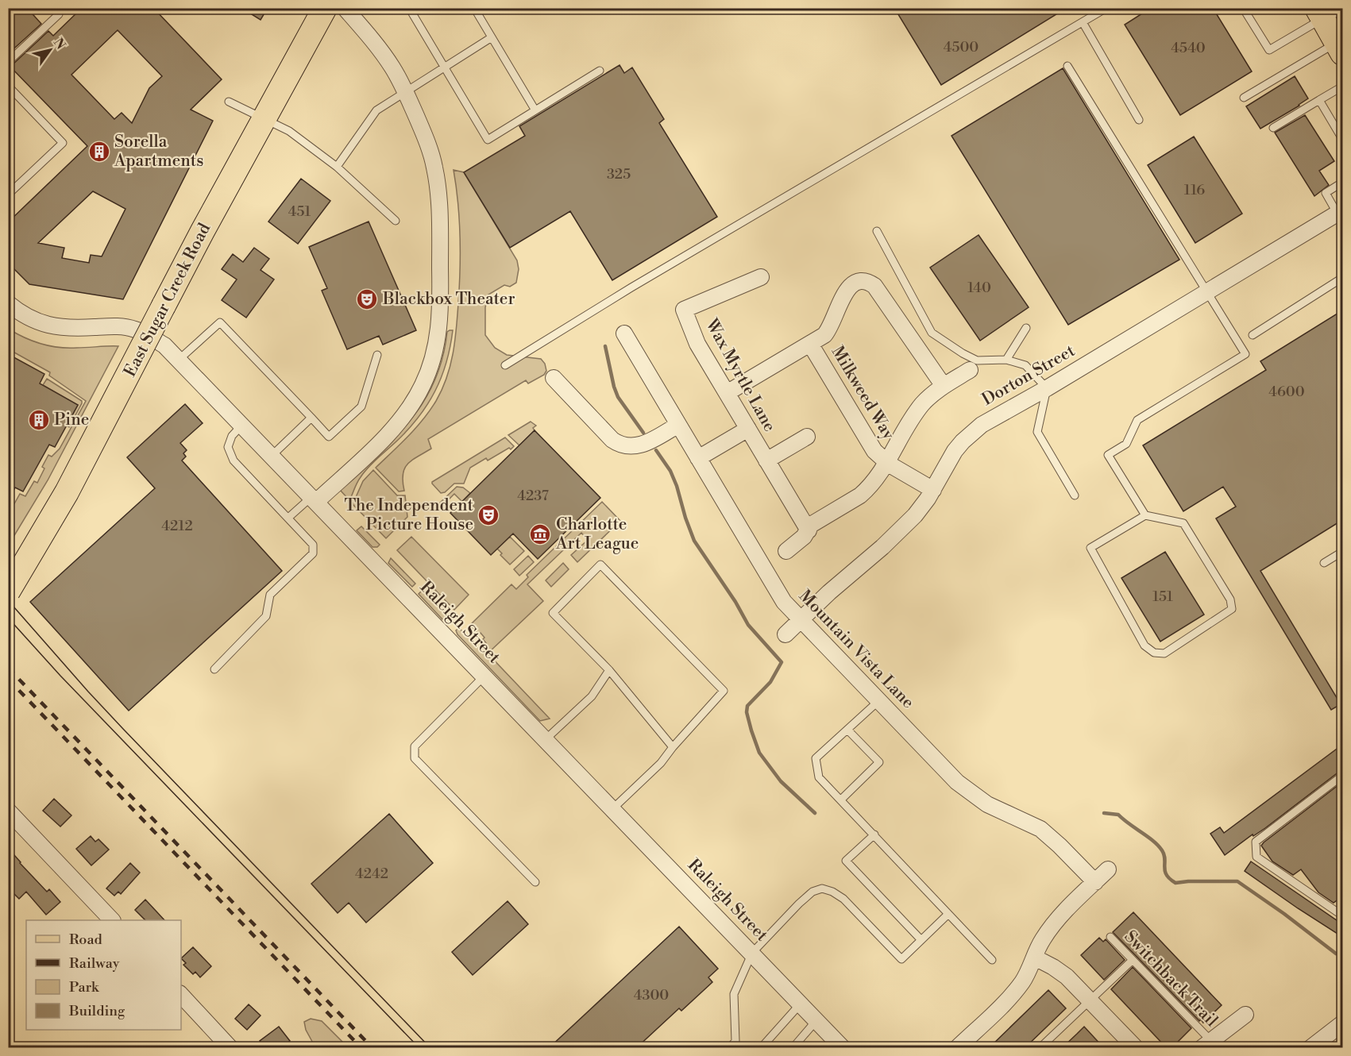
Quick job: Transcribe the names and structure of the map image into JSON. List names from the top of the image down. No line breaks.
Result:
{"streets":{"main road":["East Sugar Creek Road"],"street":["Wax Myrtle Lane","Dorton Street","Milkweed Way","Raleigh Street","Mountain Vista Lane"],"lane":["Switchback Trail"]},"crossings":[["Dorton Street","Milkweed Way"],["Dorton Street","Mountain Vista Lane"]],"places":{"building":["Sorella Apartments","Pine"],"theatre":["Blackbox Theater","The Independent Picture House"],"museum":["Charlotte Art League"]},"house_numbers":["4500","4540","325","116","451","140","4600","4237","4212","151","4242","4300"],"legend":["Road","Railway","Park","Building"],"north":"top right"}
